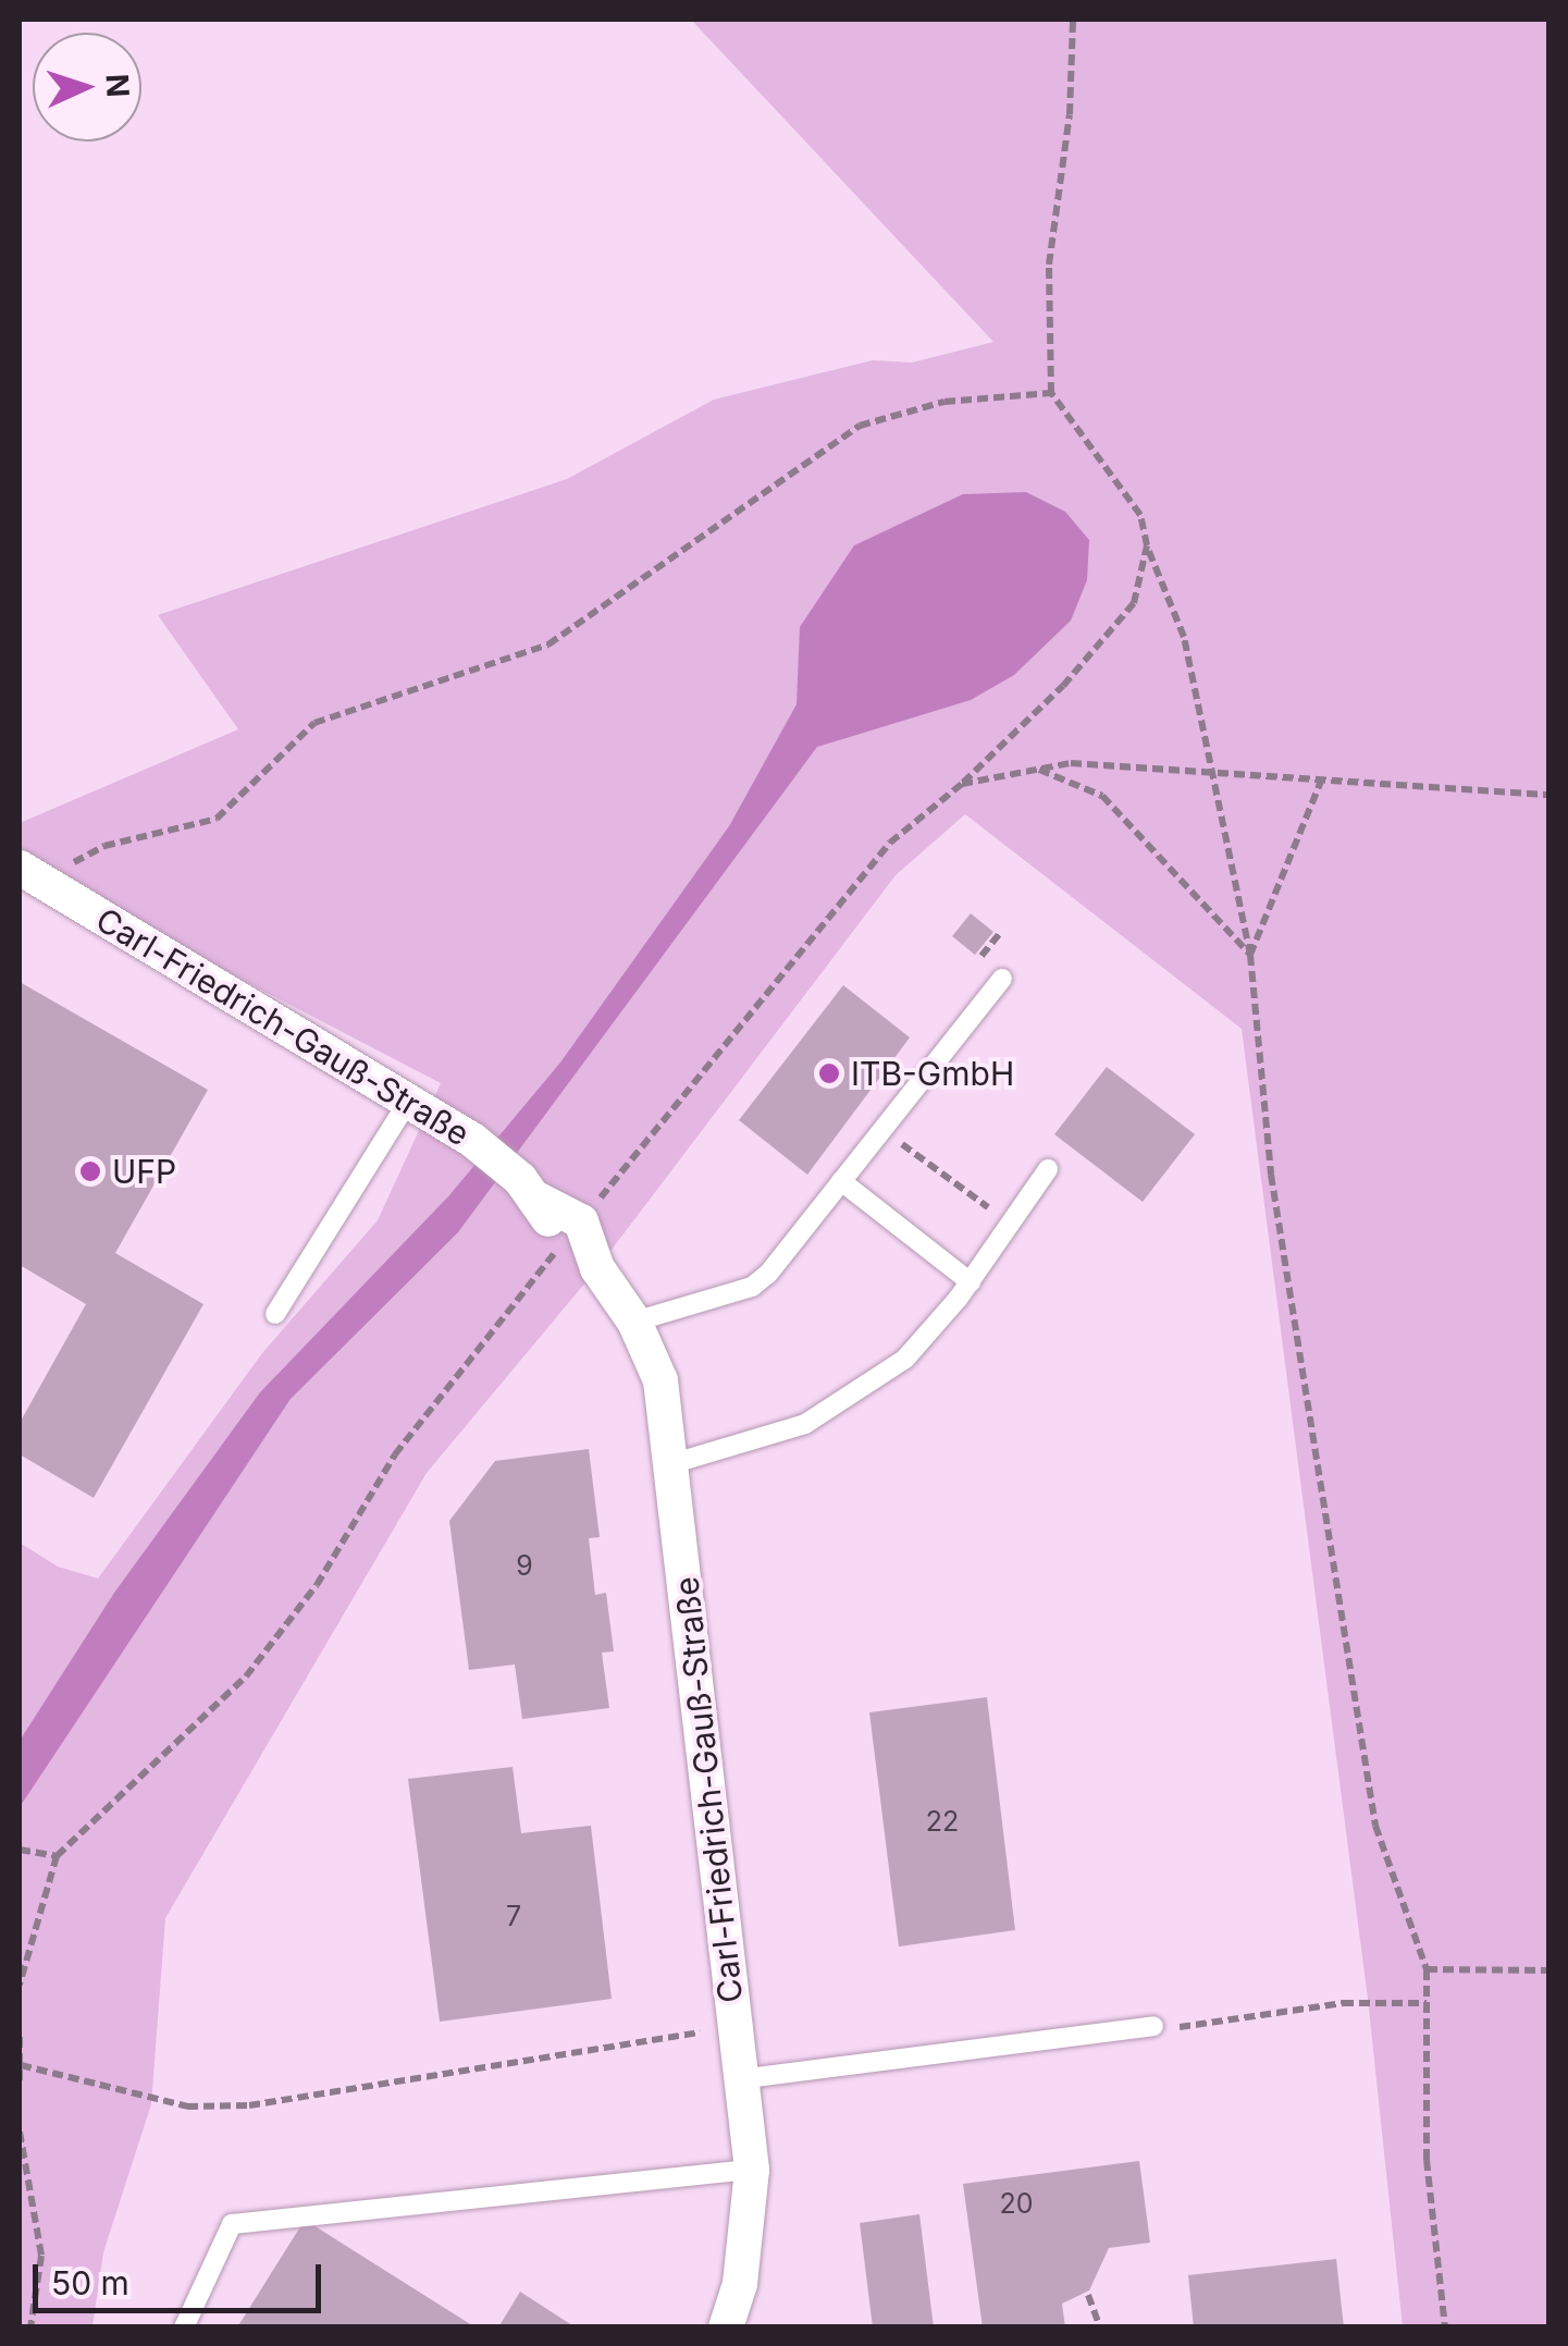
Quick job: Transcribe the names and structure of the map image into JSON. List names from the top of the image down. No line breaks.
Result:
{"streets":{"street":["Carl-Friedrich-Gauß-Straße"]},"places":["ITB-GmbH","UFP"],"house_numbers":["9","22","7","20"],"scale_bar":"50 m","north":"right"}
